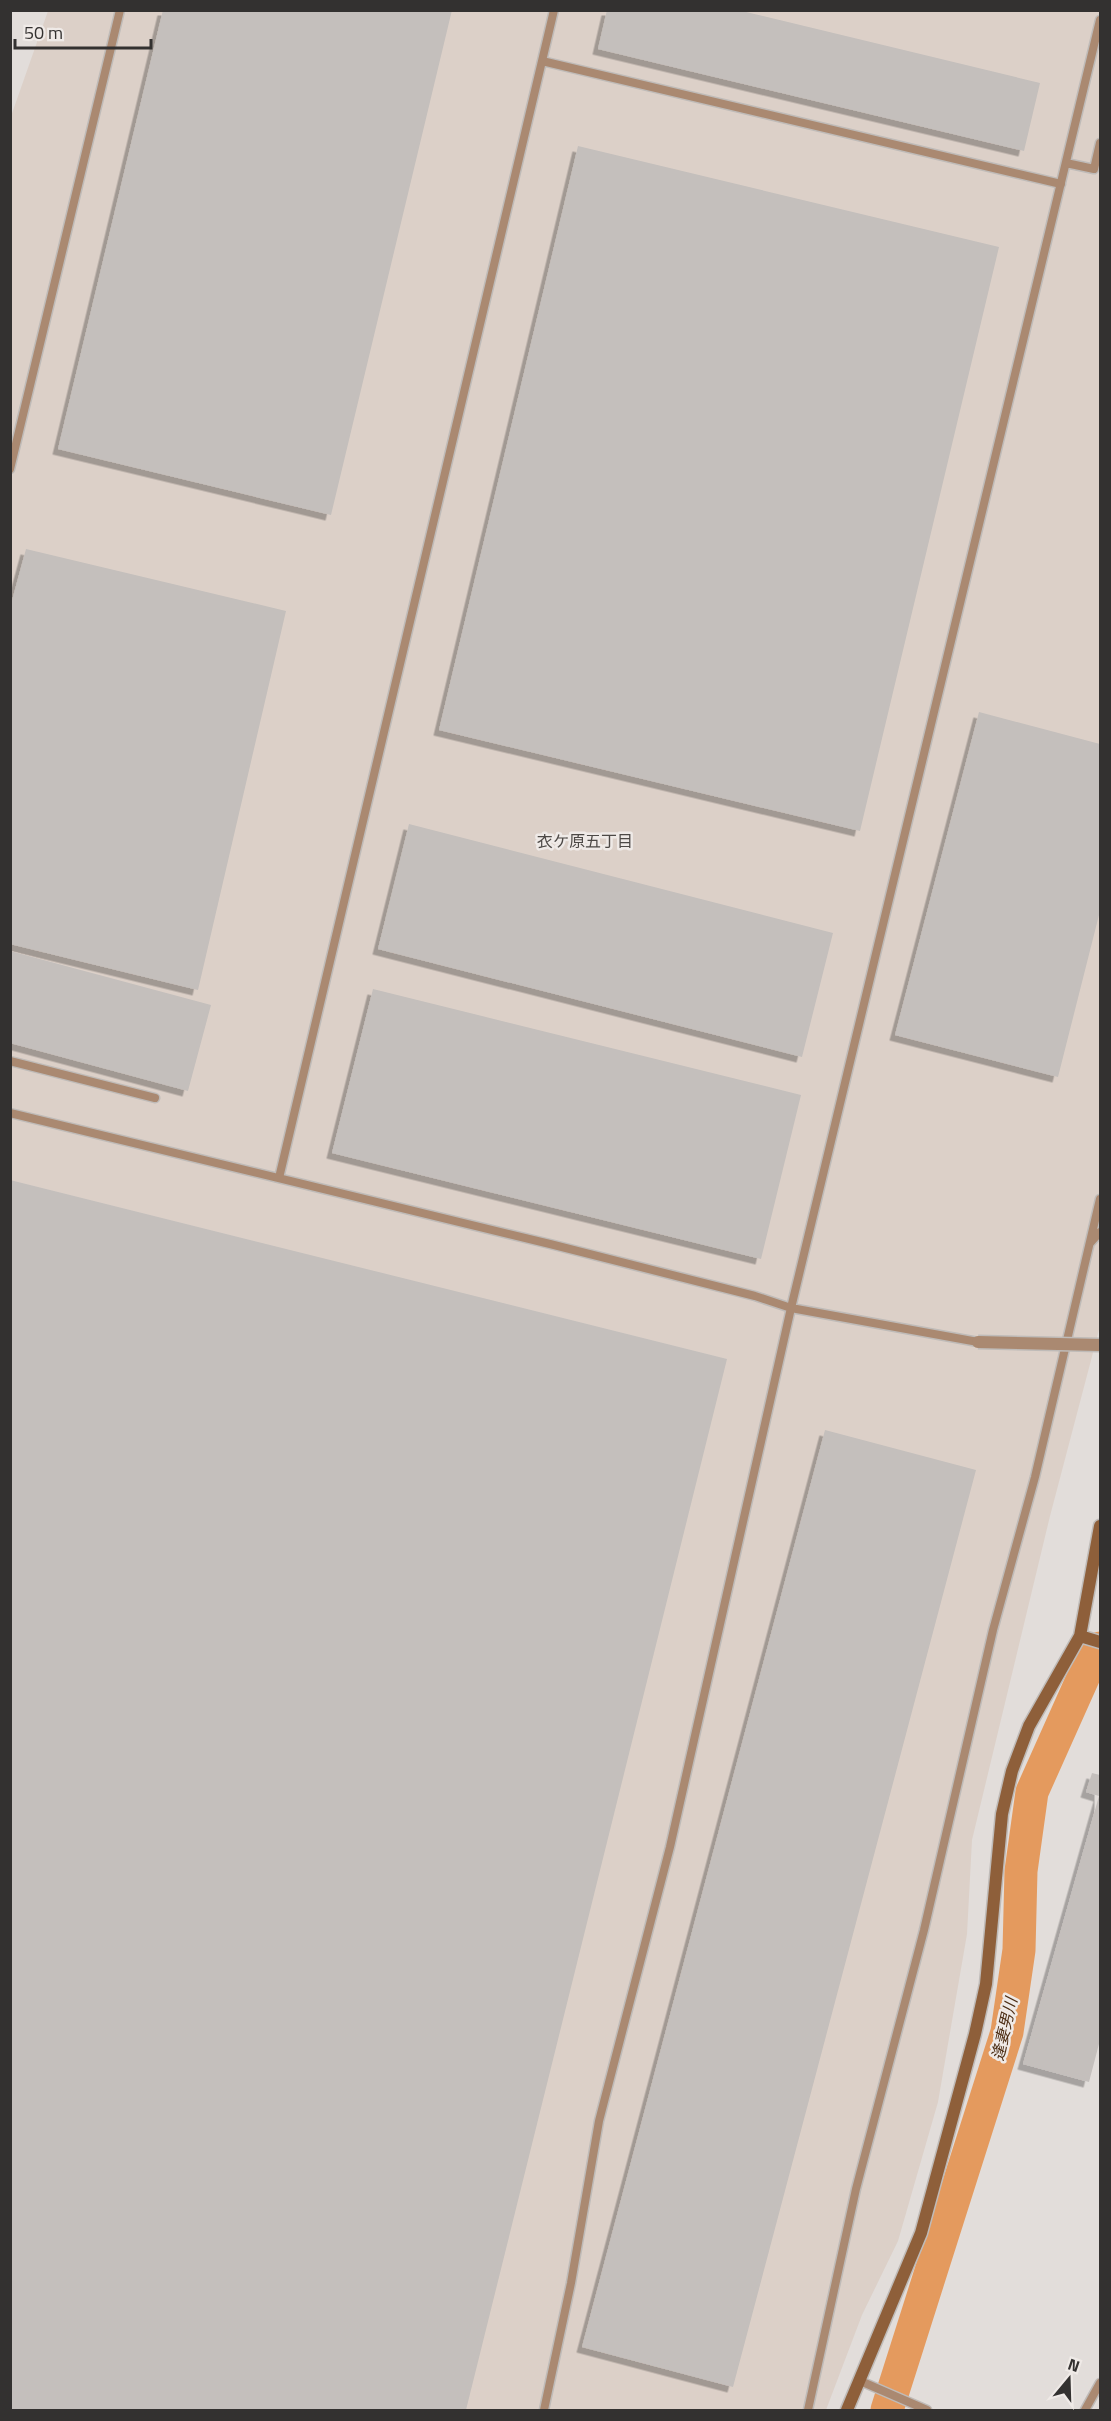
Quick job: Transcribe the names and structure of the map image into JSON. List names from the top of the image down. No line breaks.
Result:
{"districts":["衣ケ原五丁目"],"water":["逢妻男川"],"scale_bar":"50 m","north":"top"}
